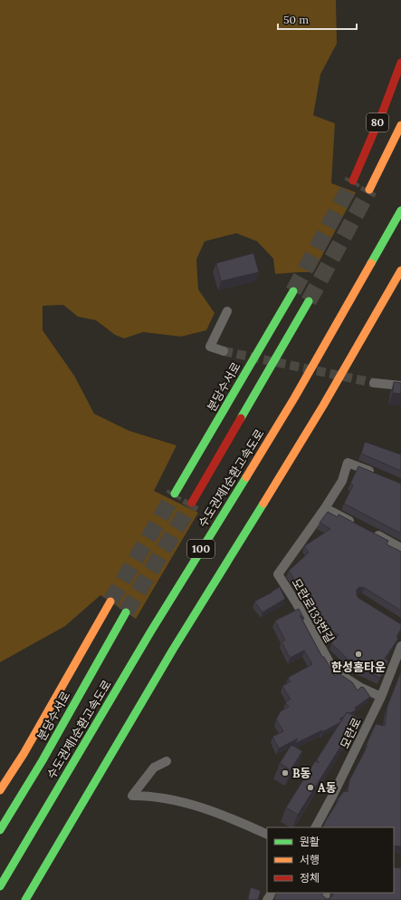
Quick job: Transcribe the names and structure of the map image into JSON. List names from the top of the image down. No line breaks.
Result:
{"streets":{"highway":["80","분당수서로","수도권제1순환고속도로","100"],"street":["모란로133번길","모란로"]},"crossings":[["모란로133번길","모란로"]],"places":["한성홈타운","B동","A동"],"legend":["원활","서행","정체"],"scale_bar":"50 m"}
